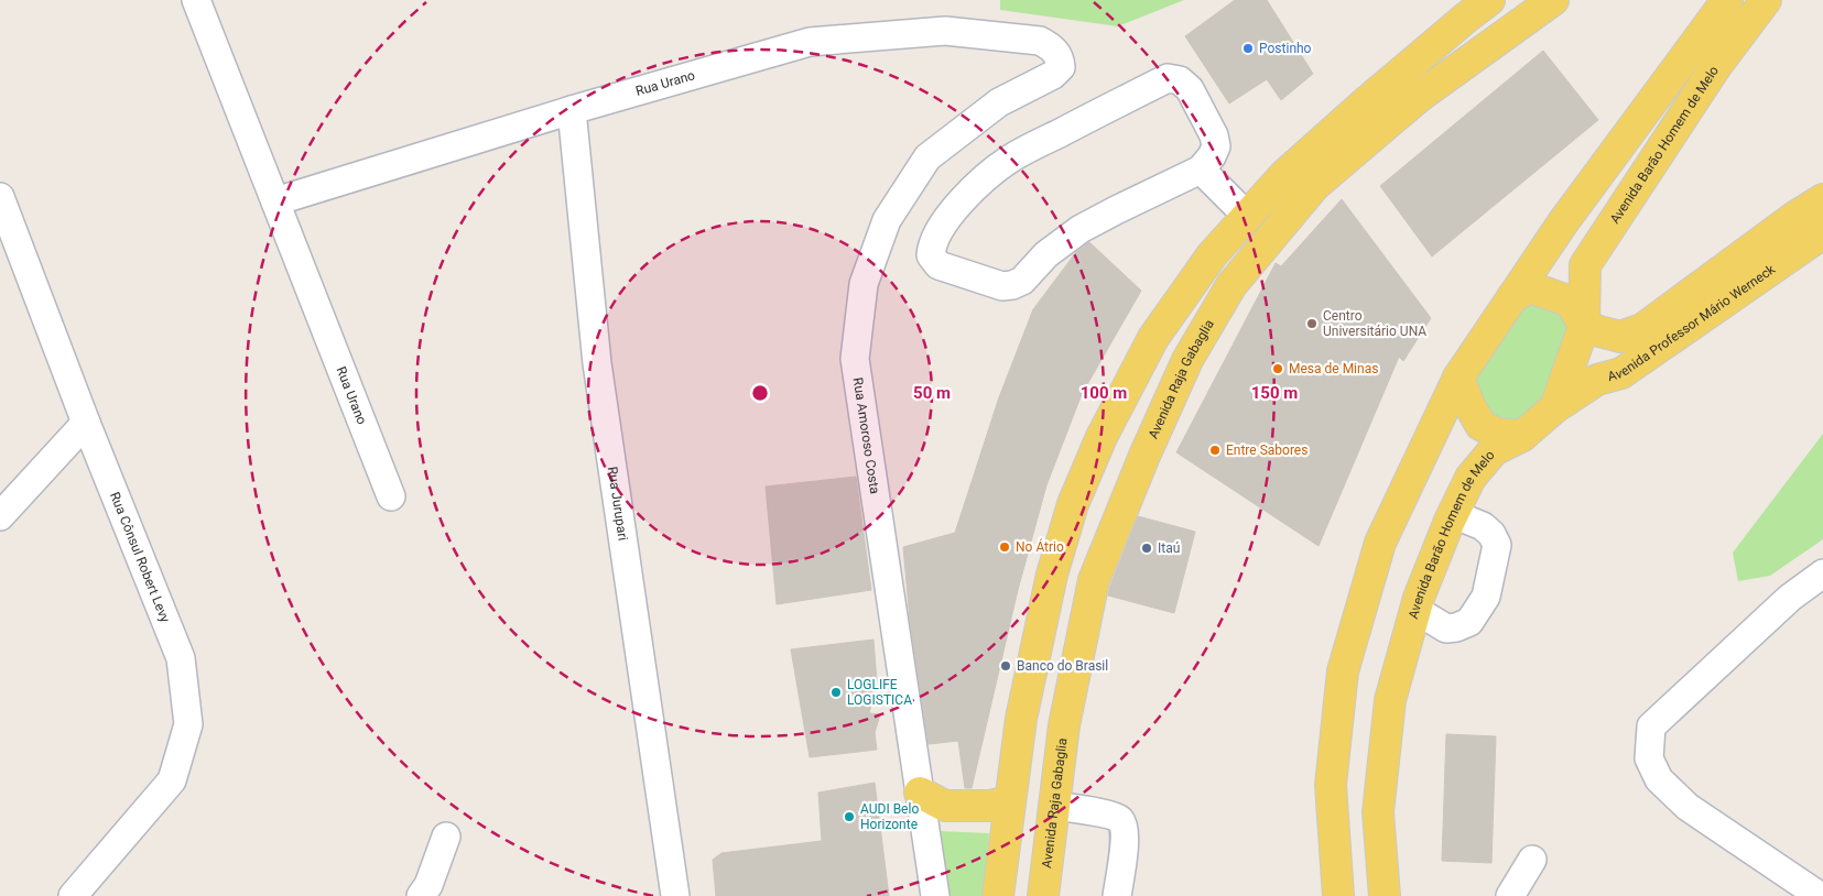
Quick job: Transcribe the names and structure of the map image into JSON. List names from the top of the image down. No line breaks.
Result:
{"streets":{"main road":["Avenida Barão Homem de Melo","Avenida Professor Mário Werneck","Avenida Raja Gabaglia"],"street":["Rua Urano","Rua Amoroso Costa","Rua Jurupari","Rua Cônsul Robert Levy"]},"crossings":[["Rua Urano","Rua Amoroso Costa"],["Rua Urano","Rua Jurupari"],["Avenida Barão Homem de Melo","Avenida Professor Mário Werneck"]],"places":["Postinho","Centro Universitário UNA","Mesa de Minas","Entre Sabores","No Átrio","Itaú","Banco do Brasil","LOGLIFE LOGISTICA","AUDI Belo Horizonte"],"rings":["50 m","100 m","150 m"]}
